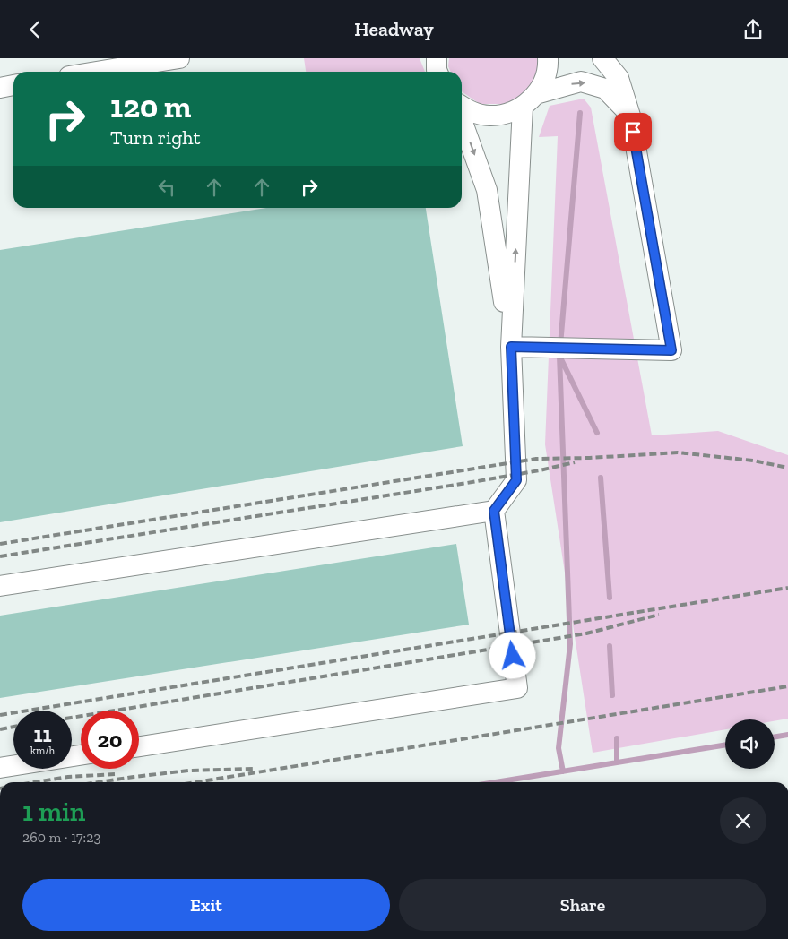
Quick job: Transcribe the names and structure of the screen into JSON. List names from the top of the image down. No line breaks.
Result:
{"page":{"header":"Headway","turn":["120 m","Turn right"],"speed":"11 km/h","limit":"20","heading":["1 min","260 m · 17:23"],"buttons":["Exit","Share"]}}
